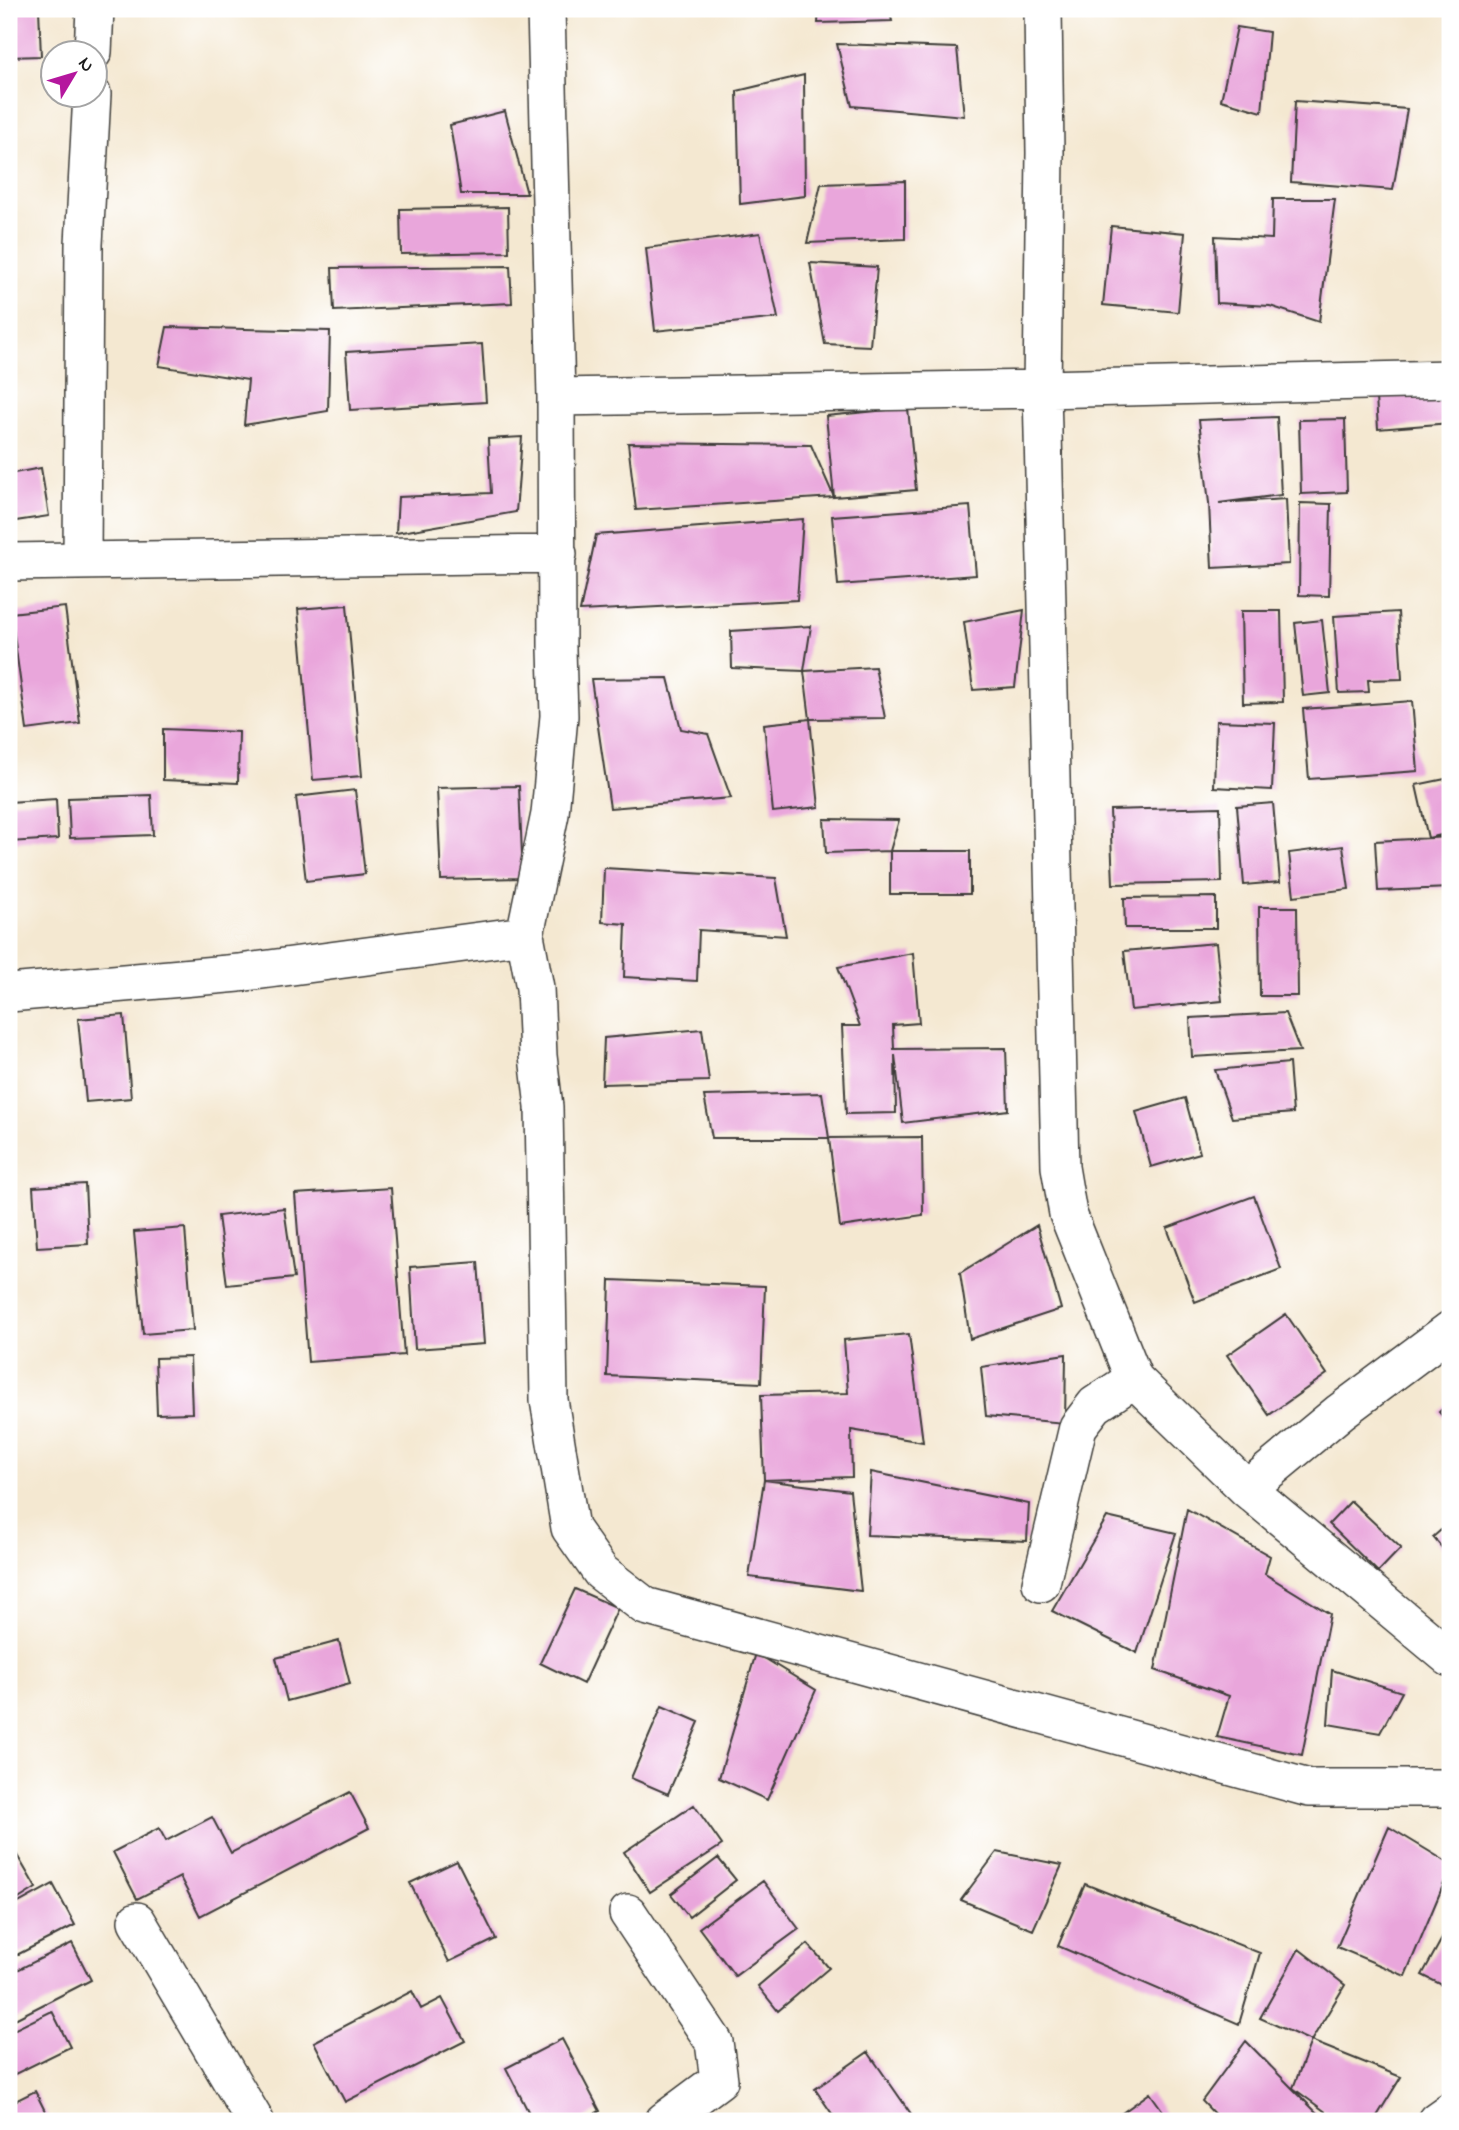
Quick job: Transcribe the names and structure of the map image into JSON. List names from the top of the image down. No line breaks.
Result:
{"north":"top right"}
